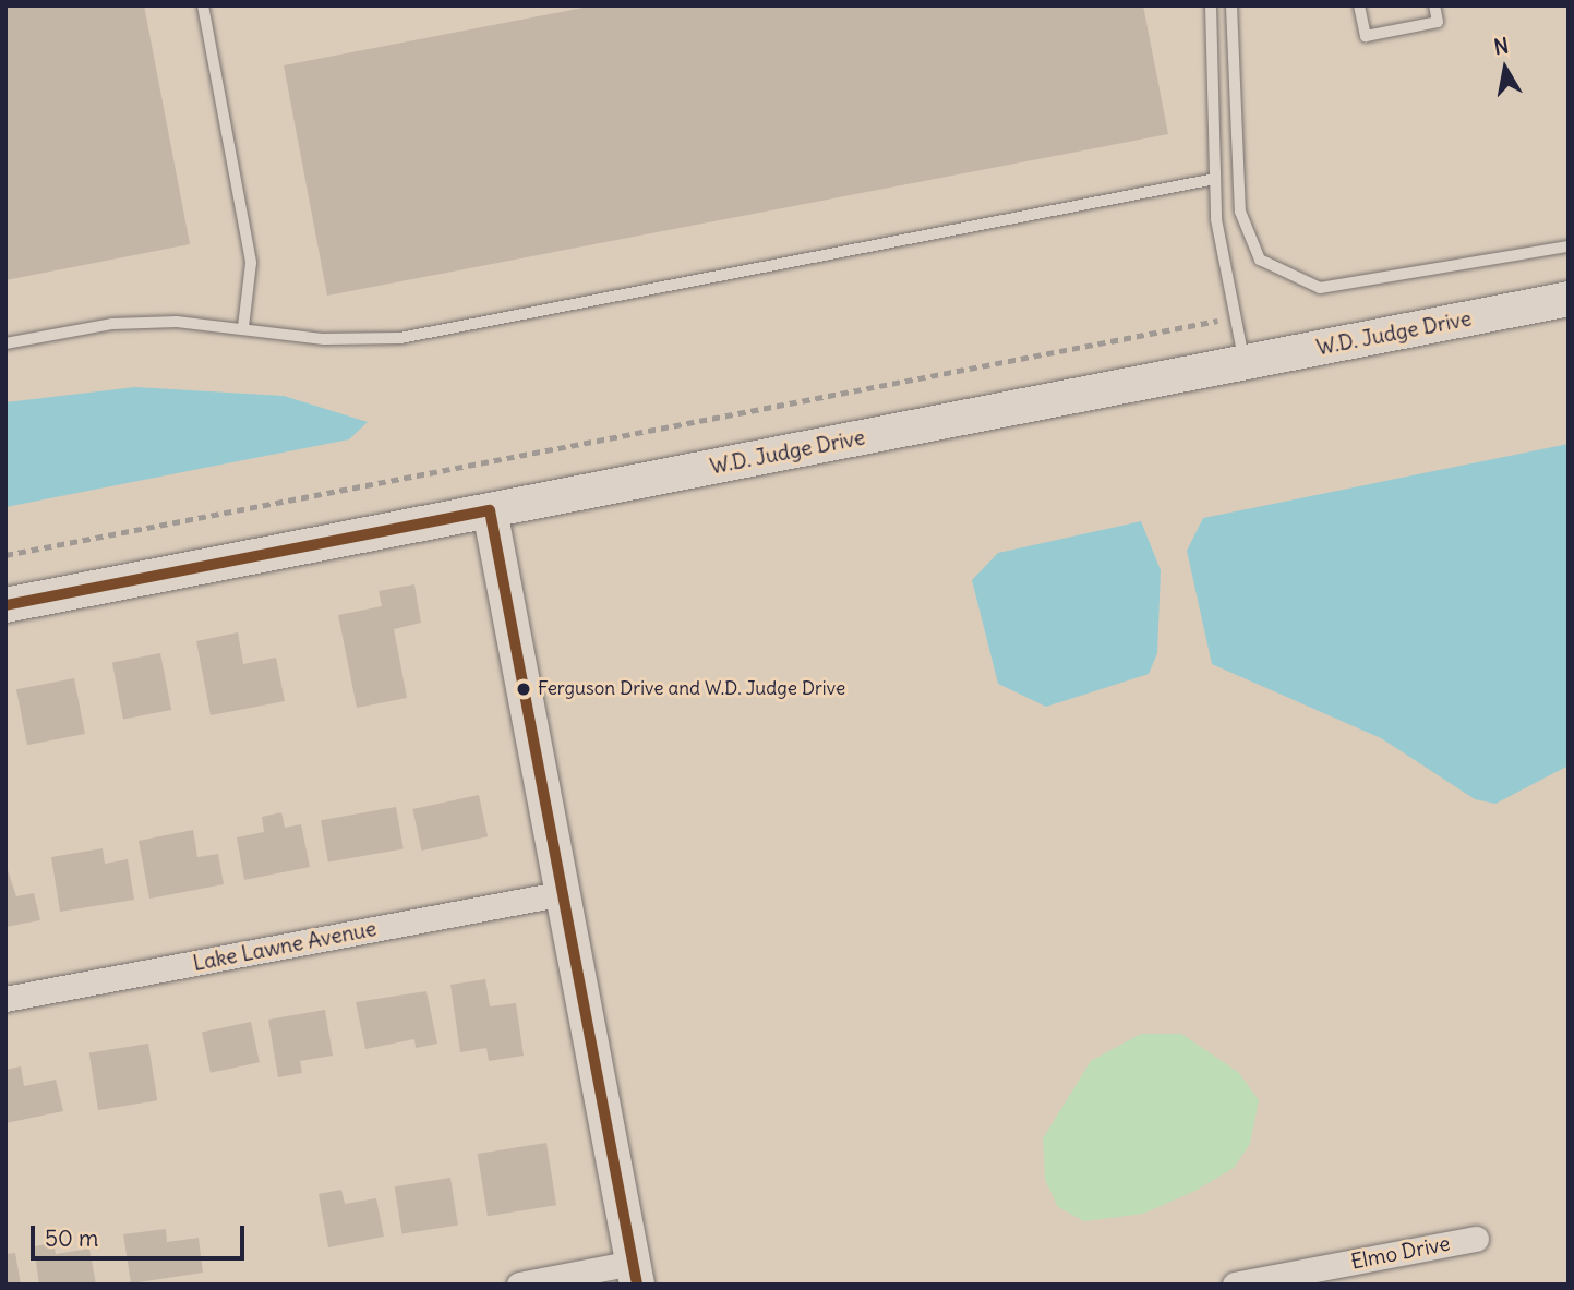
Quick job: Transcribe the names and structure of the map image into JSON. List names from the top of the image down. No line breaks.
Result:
{"streets":{"street":["W.D. Judge Drive","Lake Lawne Avenue","Elmo Drive"]},"places":["Ferguson Drive and W.D. Judge Drive"],"scale_bar":"50 m","north":"top"}
